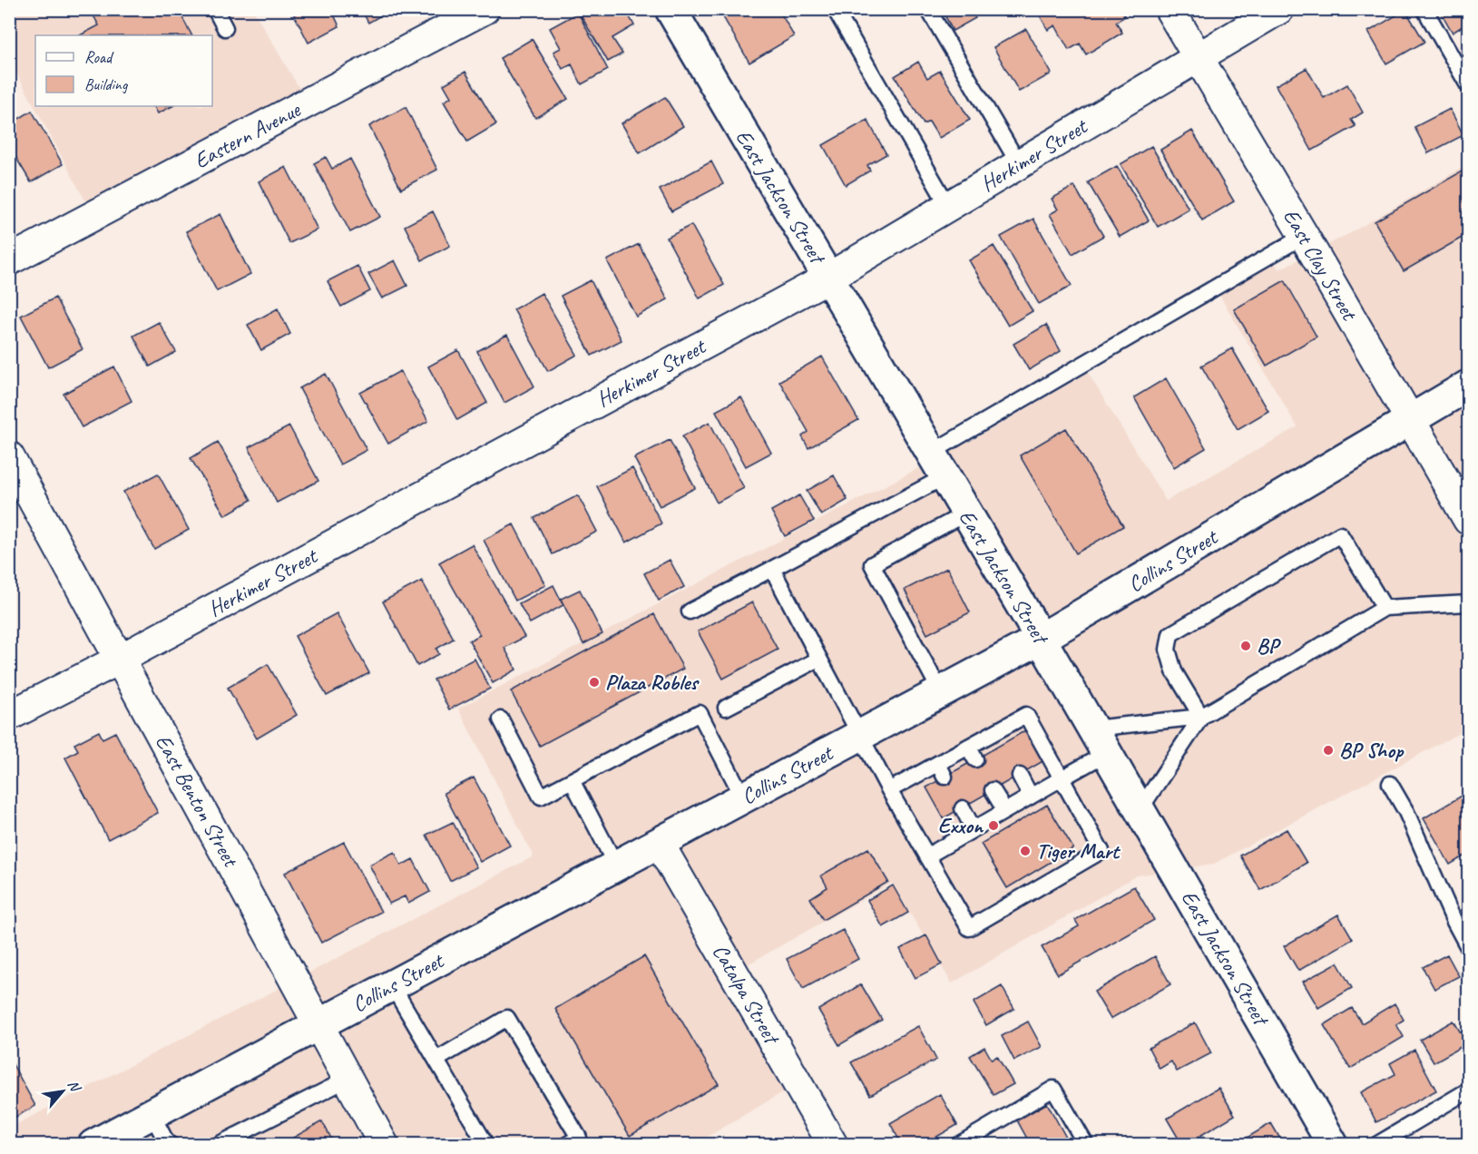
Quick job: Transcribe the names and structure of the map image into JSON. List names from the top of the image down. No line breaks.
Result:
{"streets":{"main road":["East Jackson Street","Collins Street"],"street":["Eastern Avenue","Herkimer Street","East Clay Street","East Benton Street","Catalpa Street"]},"crossings":[["Herkimer Street","East Jackson Street"],["Herkimer Street","East Clay Street"],["Herkimer Street","East Benton Street"],["East Jackson Street","Collins Street"],["East Clay Street","Collins Street"],["Collins Street","East Benton Street"],["Collins Street","Catalpa Street"]],"places":["BP","Plaza Robles","BP Shop","Exxon","Tiger Mart"],"legend":["Road","Building"],"north":"top right"}
